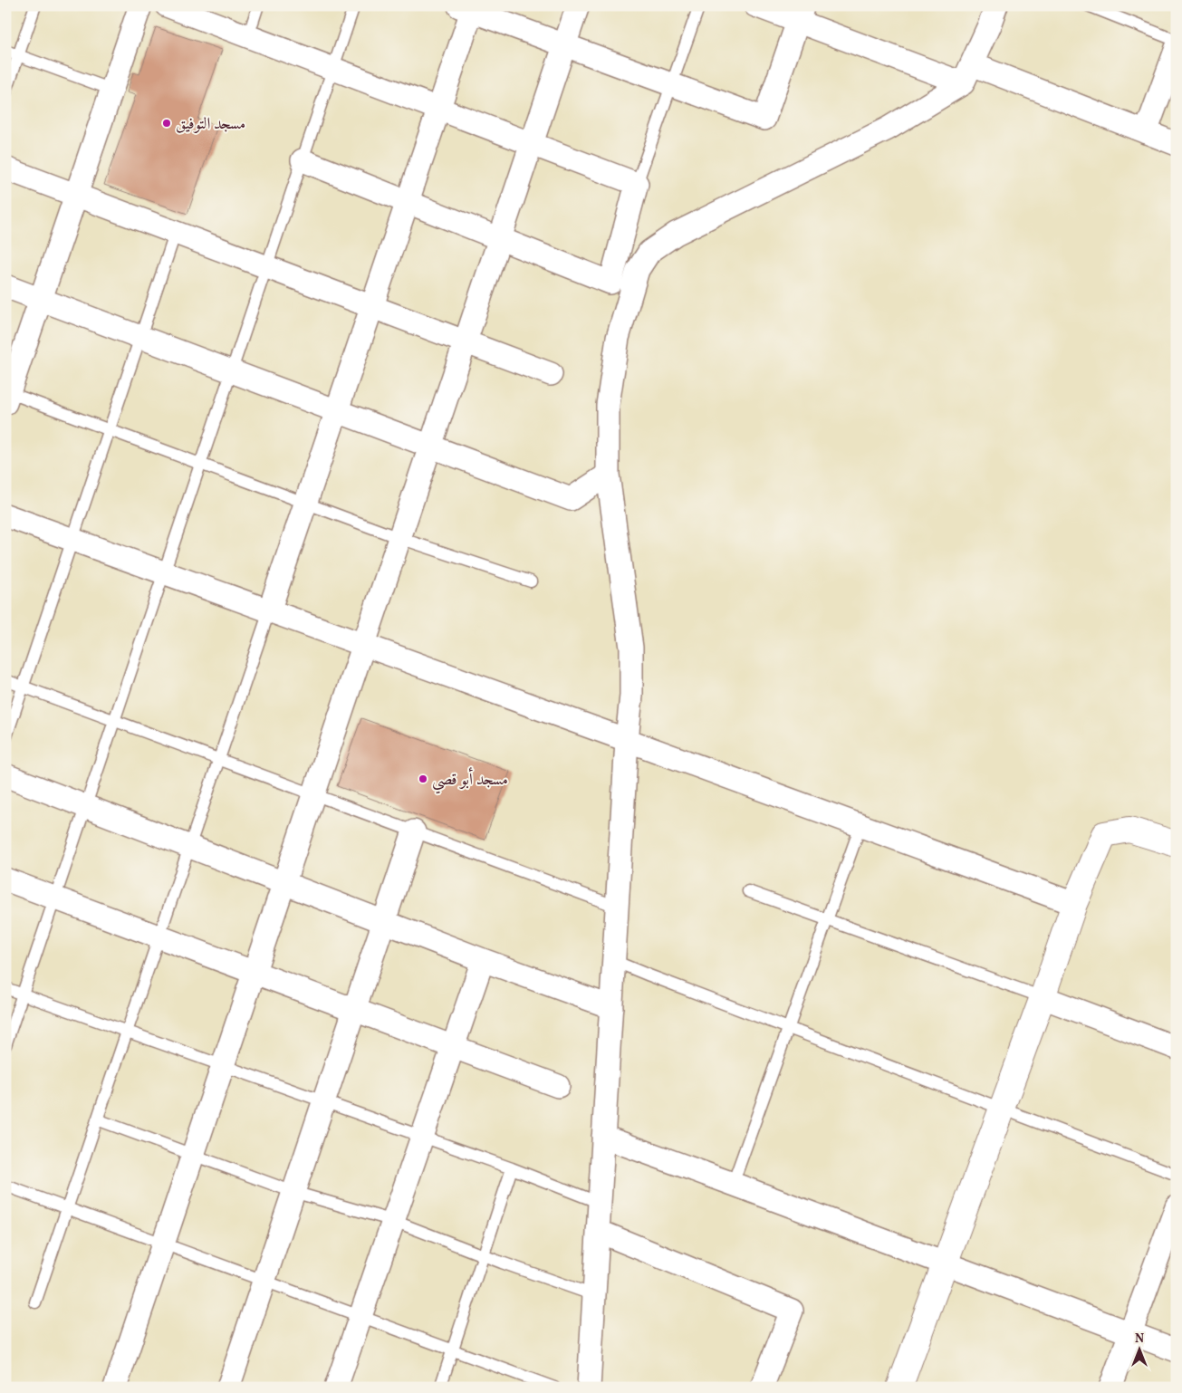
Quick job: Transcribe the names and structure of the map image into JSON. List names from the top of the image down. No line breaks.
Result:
{"places":["مسجد التوفيق","مسجد أبو قصي"],"north":"top"}
